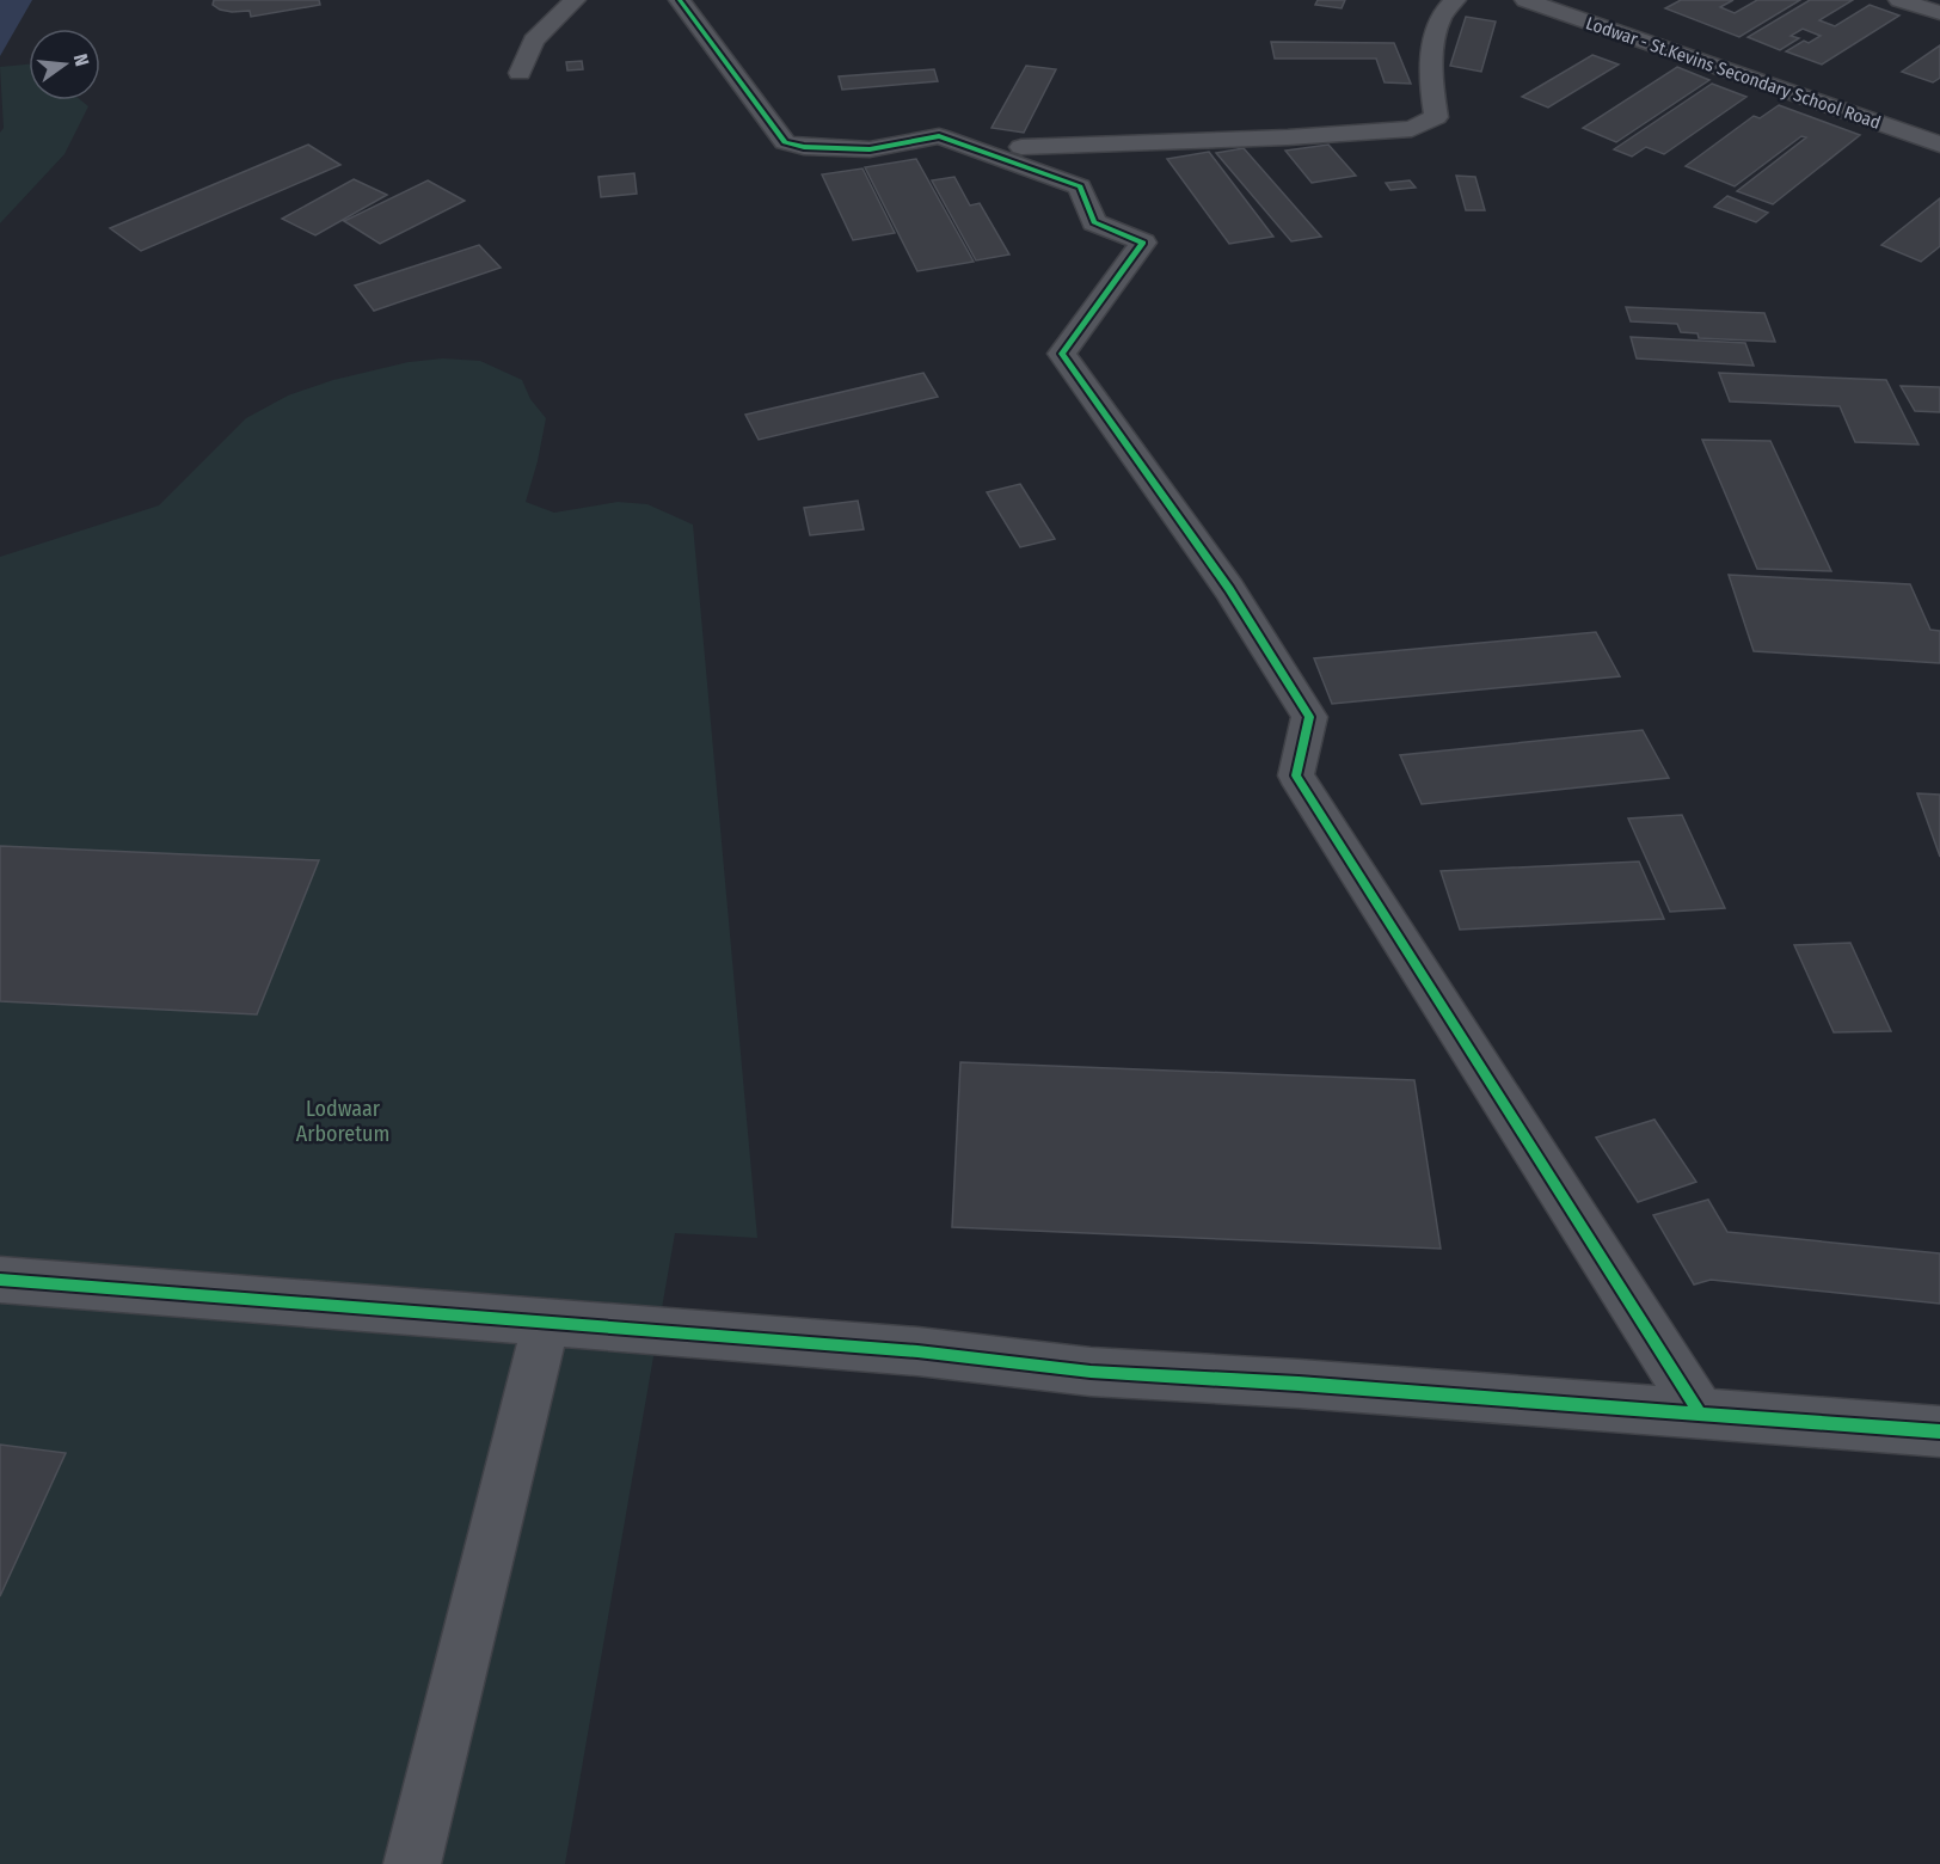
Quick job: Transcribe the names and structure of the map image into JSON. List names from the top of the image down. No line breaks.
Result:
{"streets":{"street":["Lodwar - St.Kevins Secondary School Road"]},"parks":["Lodwaar Arboretum"],"north":"right"}
